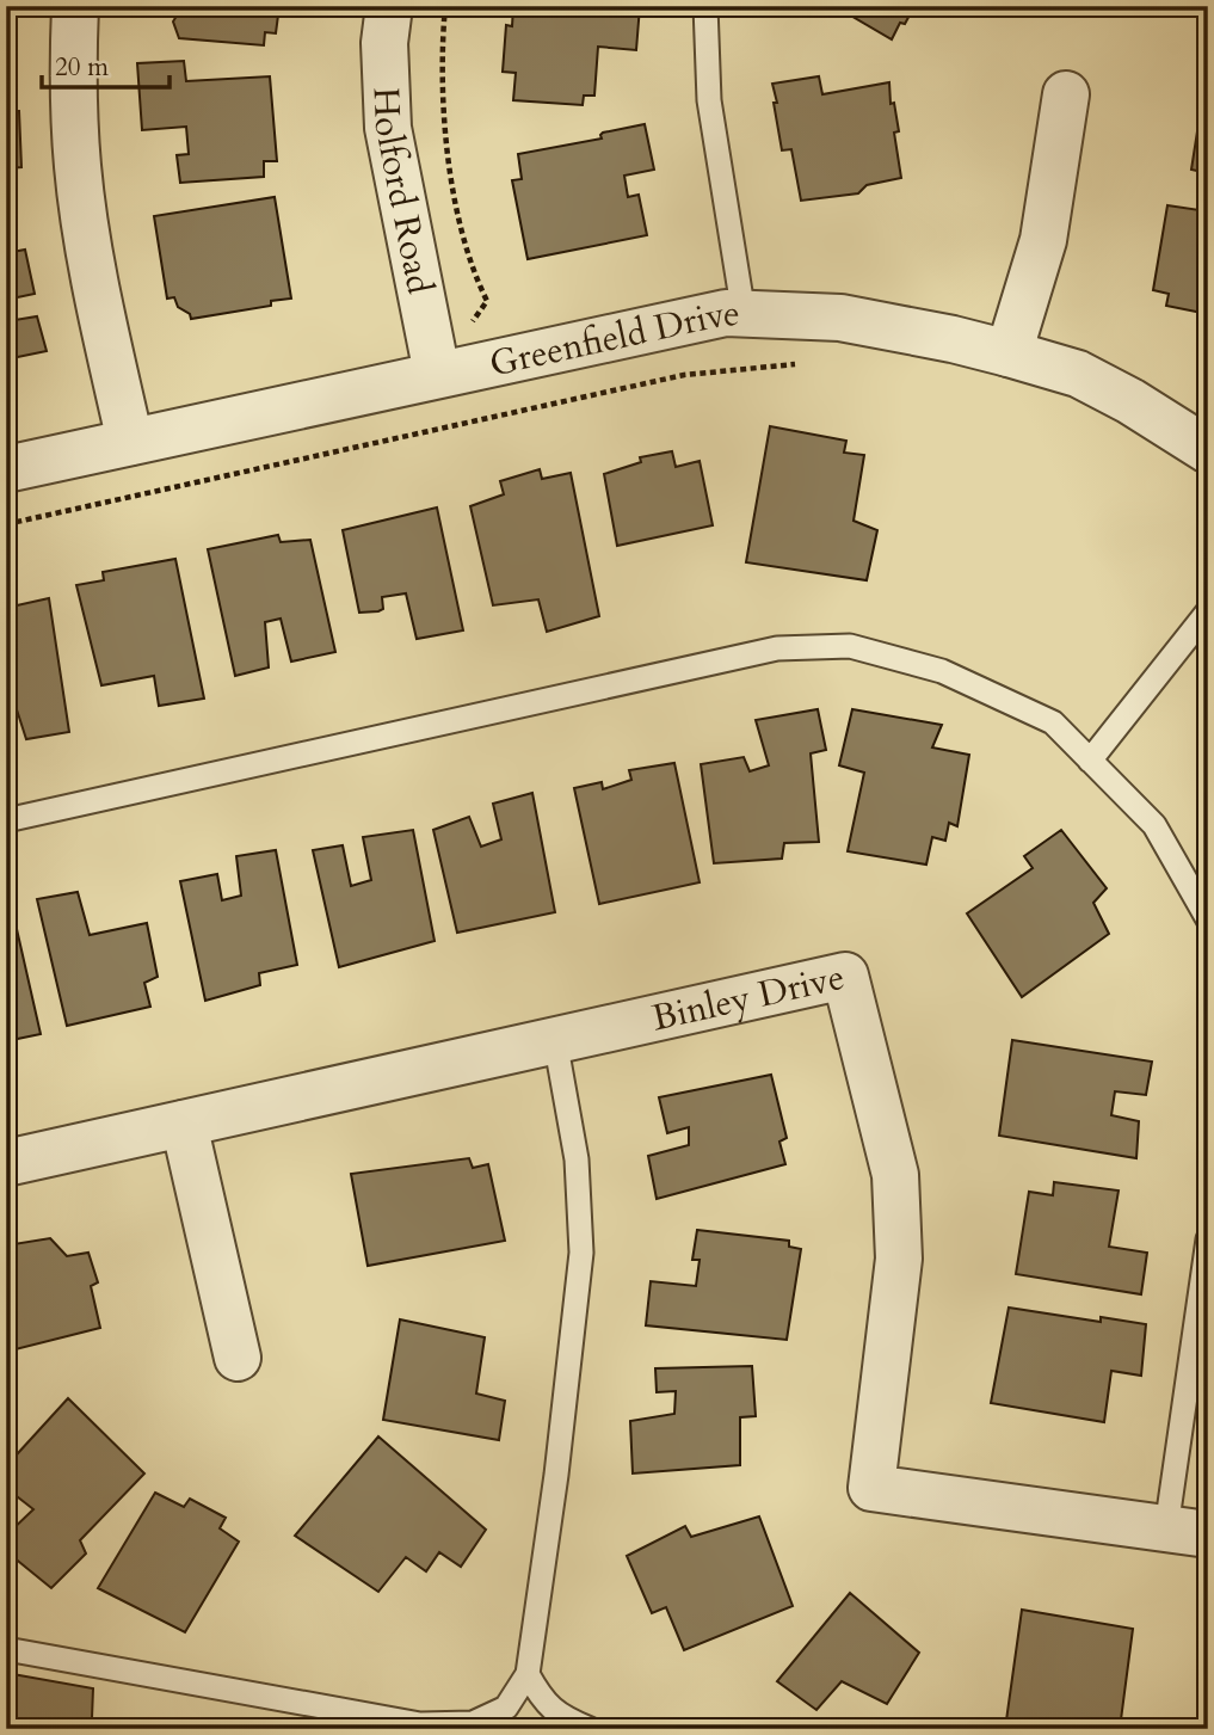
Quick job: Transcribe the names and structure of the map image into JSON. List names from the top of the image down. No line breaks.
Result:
{"streets":{"street":["Holford Road","Greenfield Drive","Binley Drive"]},"crossings":[["Holford Road","Greenfield Drive"]],"scale_bar":"20 m"}
